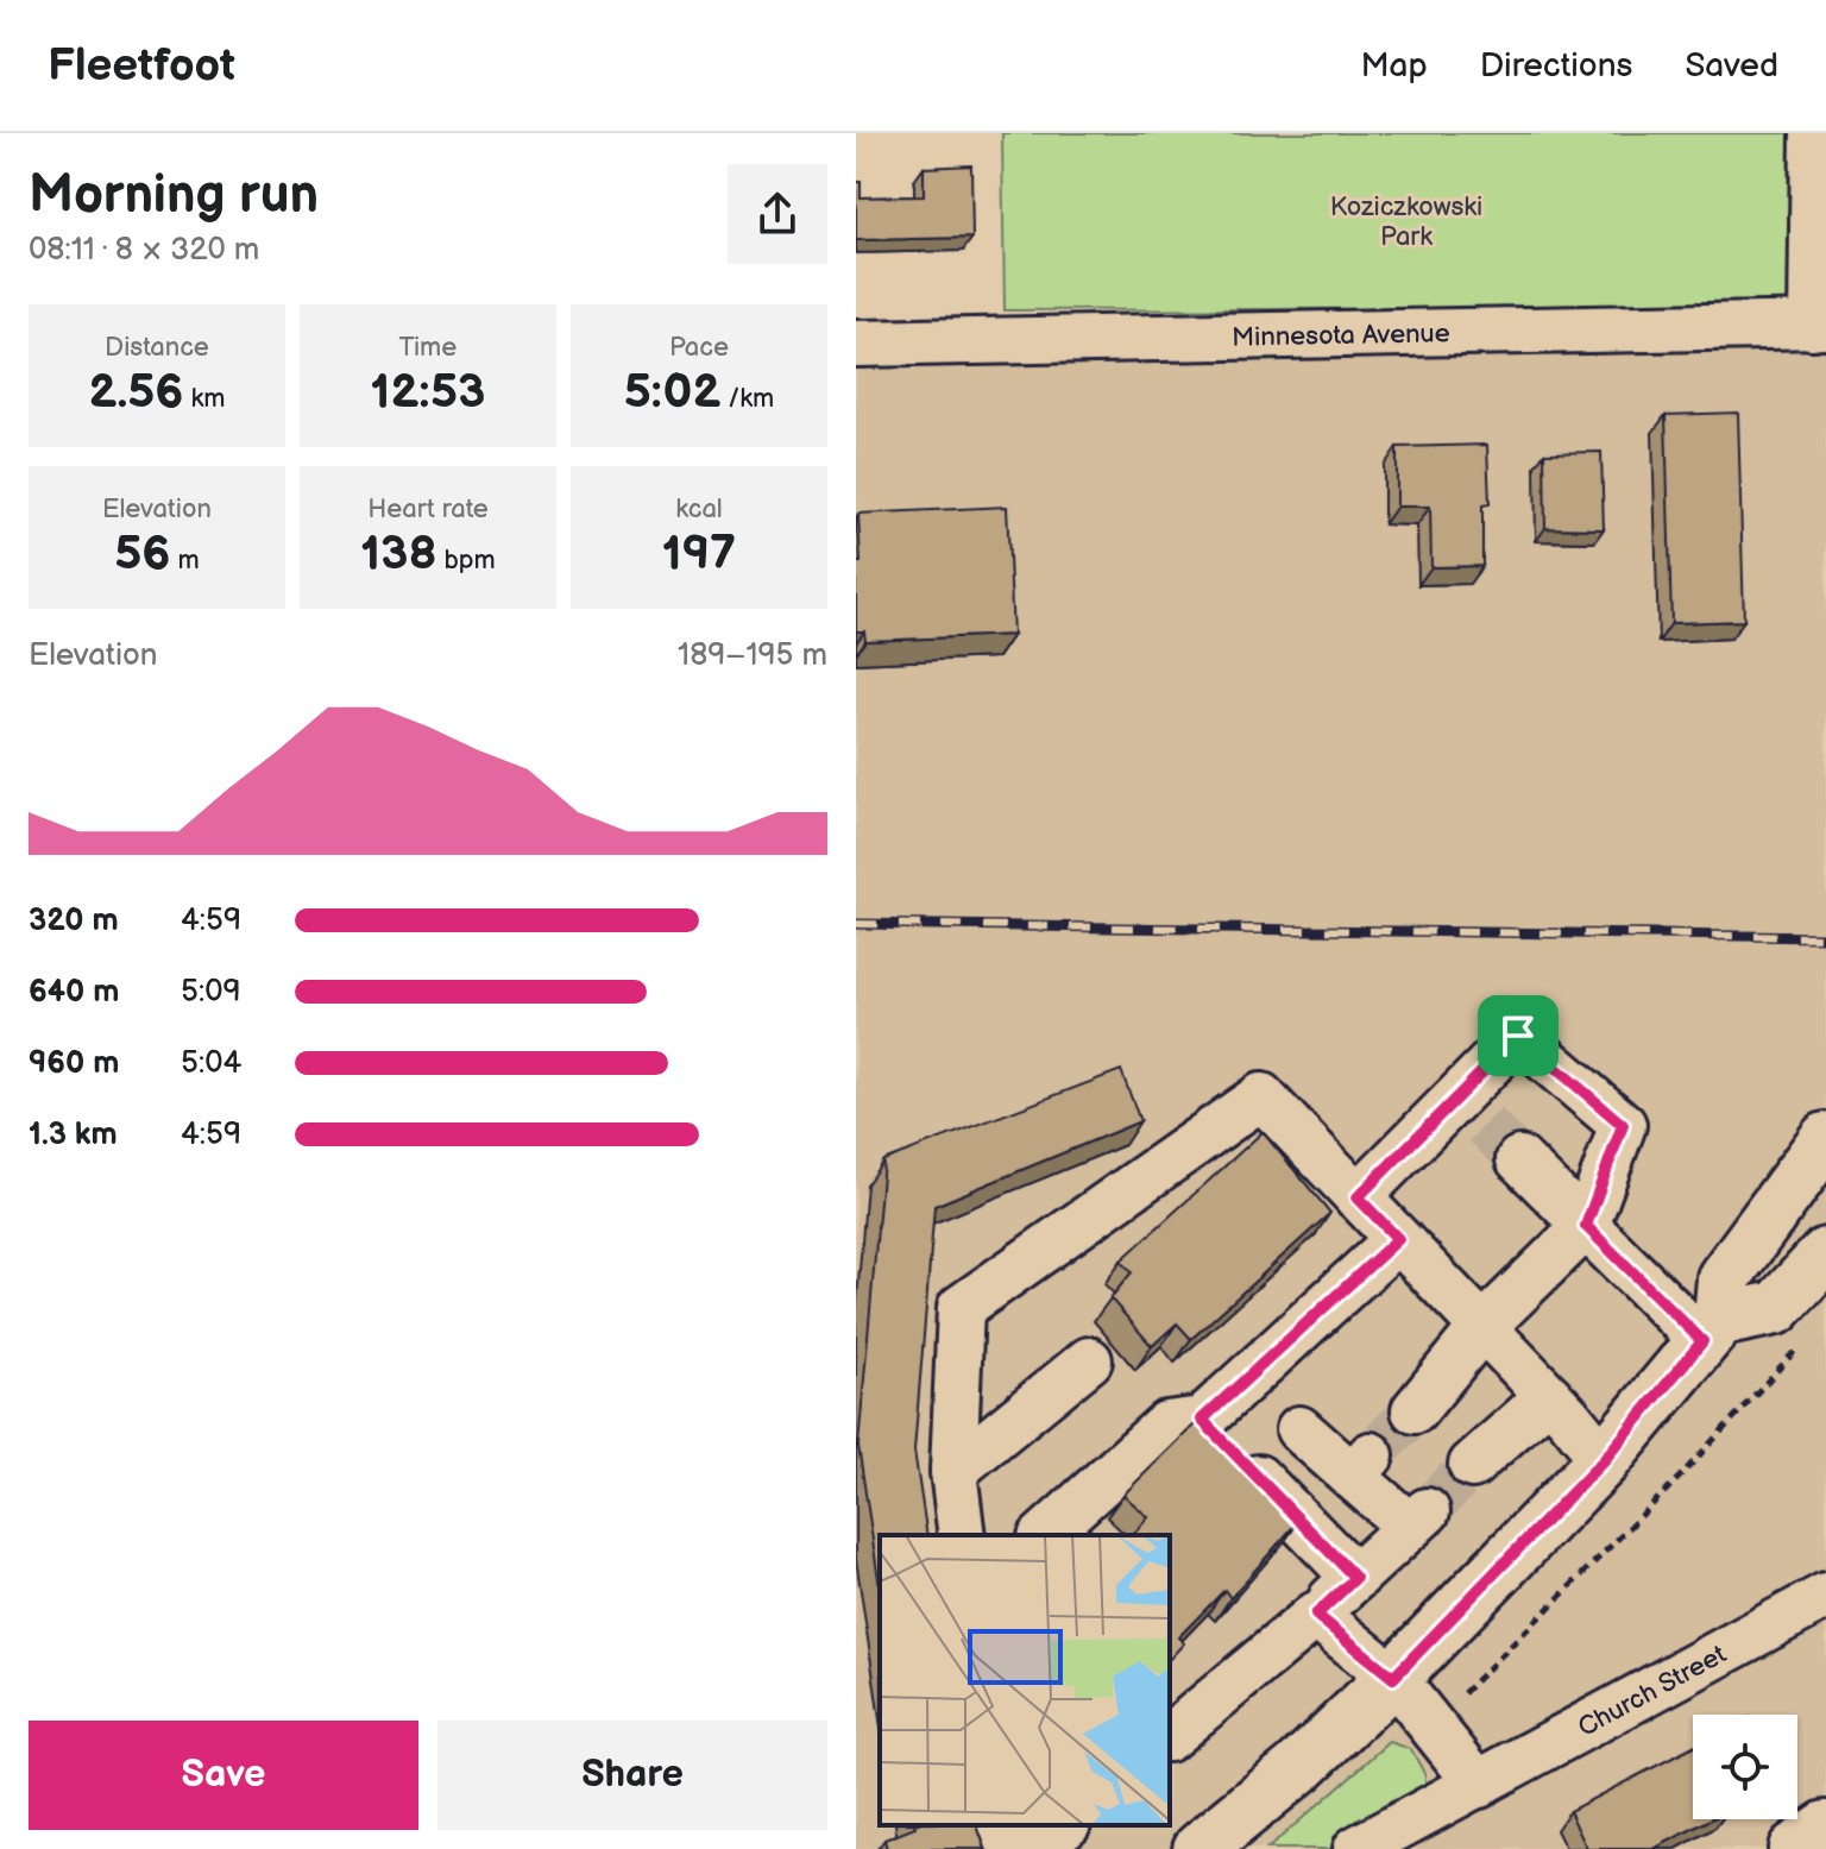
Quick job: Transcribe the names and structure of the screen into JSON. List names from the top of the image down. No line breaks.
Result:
{"streets":{"street":["Minnesota Avenue","Church Street"]},"parks":["Koziczkowski Park"],"page":{"header":"Fleetfoot","nav":["Map","Directions","Saved"],"heading":["Morning run","08:11 · 8 × 320 m"],"stats":[["Distance","2.56 km"],["Time","12:53"],["Pace","5:02 /km"],["Elevation","56 m"],["Heart rate","138 bpm"],["kcal","197"]],"chart":["Elevation","189–195 m"],"list":[{"name":"320 m","note":"4:59"},{"name":"640 m","note":"5:09"},{"name":"960 m","note":"5:04"},{"name":"1.3 km","note":"4:59"}],"buttons":["Save","Share"]}}
